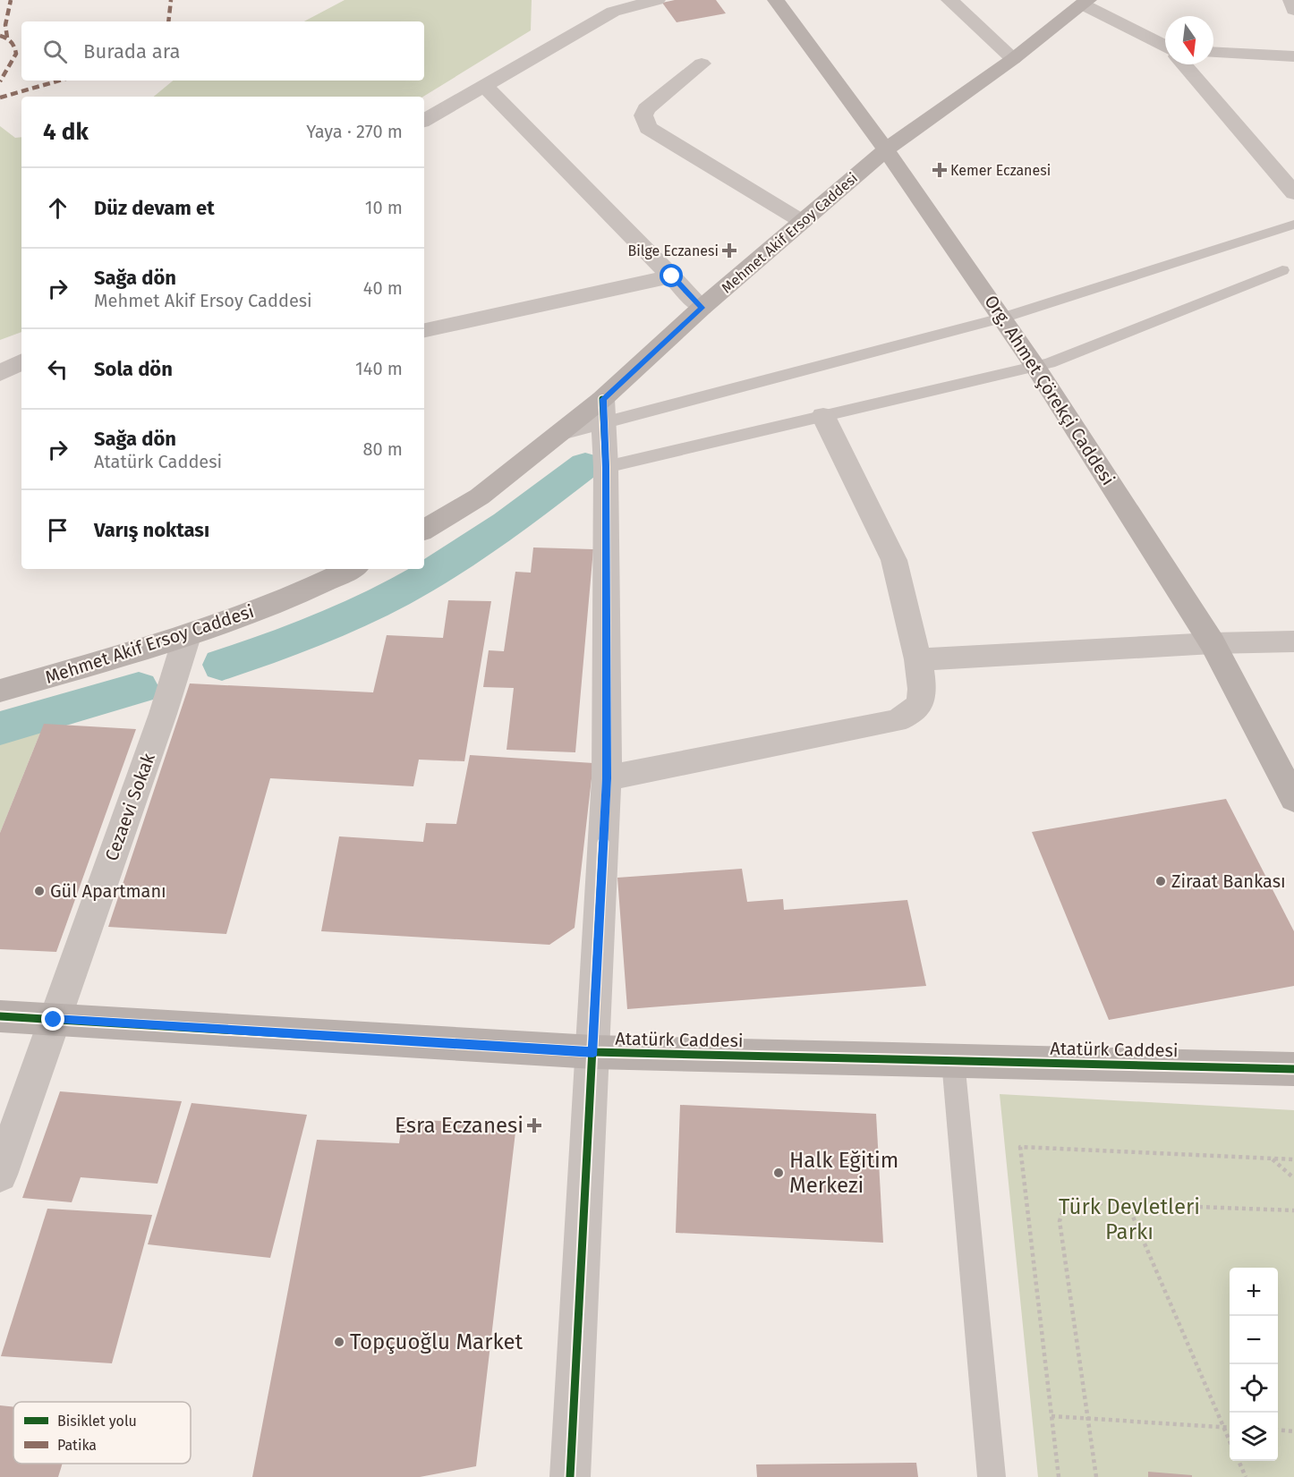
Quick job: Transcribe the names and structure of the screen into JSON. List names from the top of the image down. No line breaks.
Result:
{"streets":{"street":["Mehmet Akif Ersoy Caddesi","Org. Ahmet Çörekçi Caddesi","Cezaevi Sokak","Atatürk Caddesi"]},"crossings":[["Mehmet Akif Ersoy Caddesi","Org. Ahmet Çörekçi Caddesi"],["Mehmet Akif Ersoy Caddesi","Cezaevi Sokak"],["Cezaevi Sokak","Atatürk Caddesi"]],"parks":["Türk Devletleri Parkı"],"places":{"health":["Kemer Eczanesi","Bilge Eczanesi","Esra Eczanesi"],"other":["Ziraat Bankası","Gül Apartmanı","Halk Eğitim Merkezi","Topçuoğlu Market"]},"legend":["Bisiklet yolu","Patika"],"north":"bottom","page":{"search":"Burada ara","heading":["4 dk","Yaya · 270 m"],"list":[["Düz devam et","10 m"],["Sağa dön","Mehmet Akif Ersoy Caddesi","40 m"],["Sola dön","140 m"],["Sağa dön","Atatürk Caddesi","80 m"],"Varış noktası"],"map_buttons":["+","−"]}}
